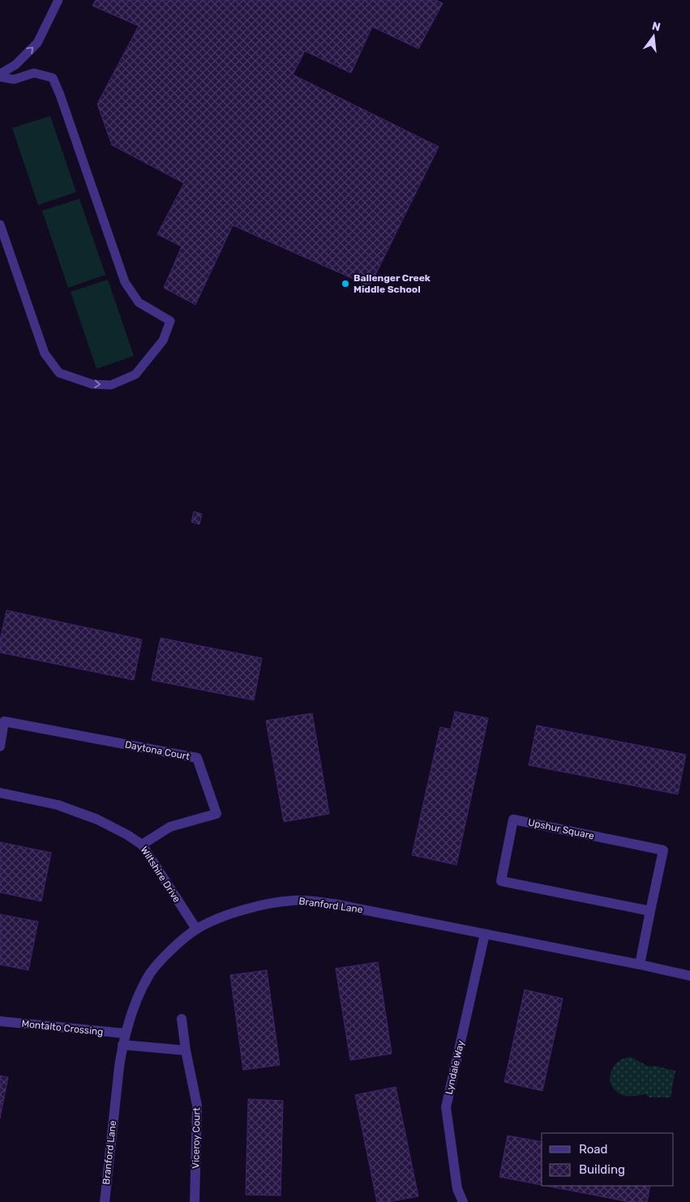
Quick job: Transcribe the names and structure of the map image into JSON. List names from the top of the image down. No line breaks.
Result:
{"streets":{"street":["Daytona Court","Upshur Square","Wiltshire Drive","Branford Lane","Montalto Crossing","Lyndale Way","Viceroy Court"]},"crossings":[["Daytona Court","Wiltshire Drive"],["Upshur Square","Branford Lane"],["Wiltshire Drive","Branford Lane"],["Branford Lane","Montalto Crossing"],["Branford Lane","Lyndale Way"]],"places":["Ballenger Creek Middle School"],"legend":["Road","Building"],"north":"top"}
